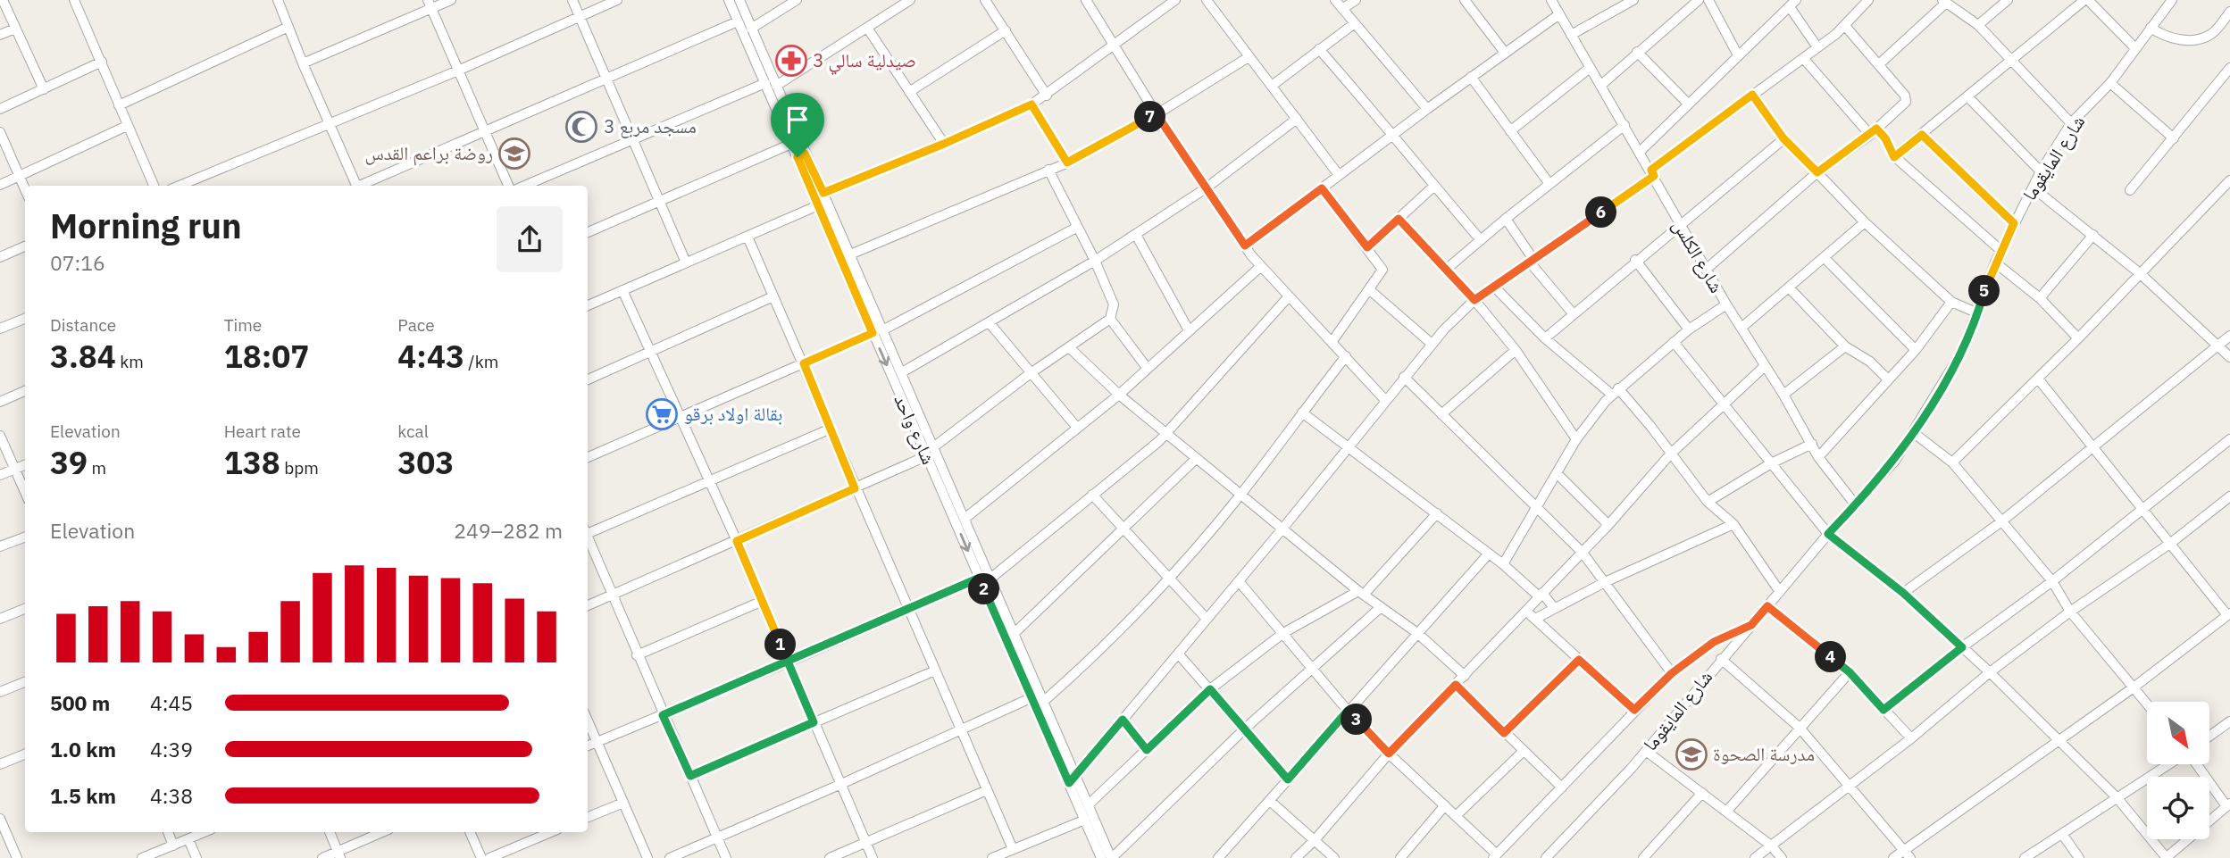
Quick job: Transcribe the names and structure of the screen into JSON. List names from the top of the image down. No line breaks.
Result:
{"streets":{"street":["شارع المايقوما","شارع الكلس","شارع واحد"]},"crossings":[["شارع المايقوما","شارع الكلس"]],"places":{"pharmacy":["صيدلية سالي 3"],"mosque":["مسجد مربع 3"],"school or university":["روضة براعم القدس","مدرسة الصحوة"],"supermarket":["بقالة اولاد برقو"]},"north":"bottom right","page":{"pins":["7","6","5","2","1","4","3"],"heading":["Morning run","07:16"],"stats":[["Distance","3.84 km"],["Time","18:07"],["Pace","4:43 /km"],["Elevation","39 m"],["Heart rate","138 bpm"],["kcal","303"]],"chart":["Elevation","249–282 m"],"list":[{"name":"500 m","note":"4:45"},{"name":"1.0 km","note":"4:39"},{"name":"1.5 km","note":"4:38"}]}}
